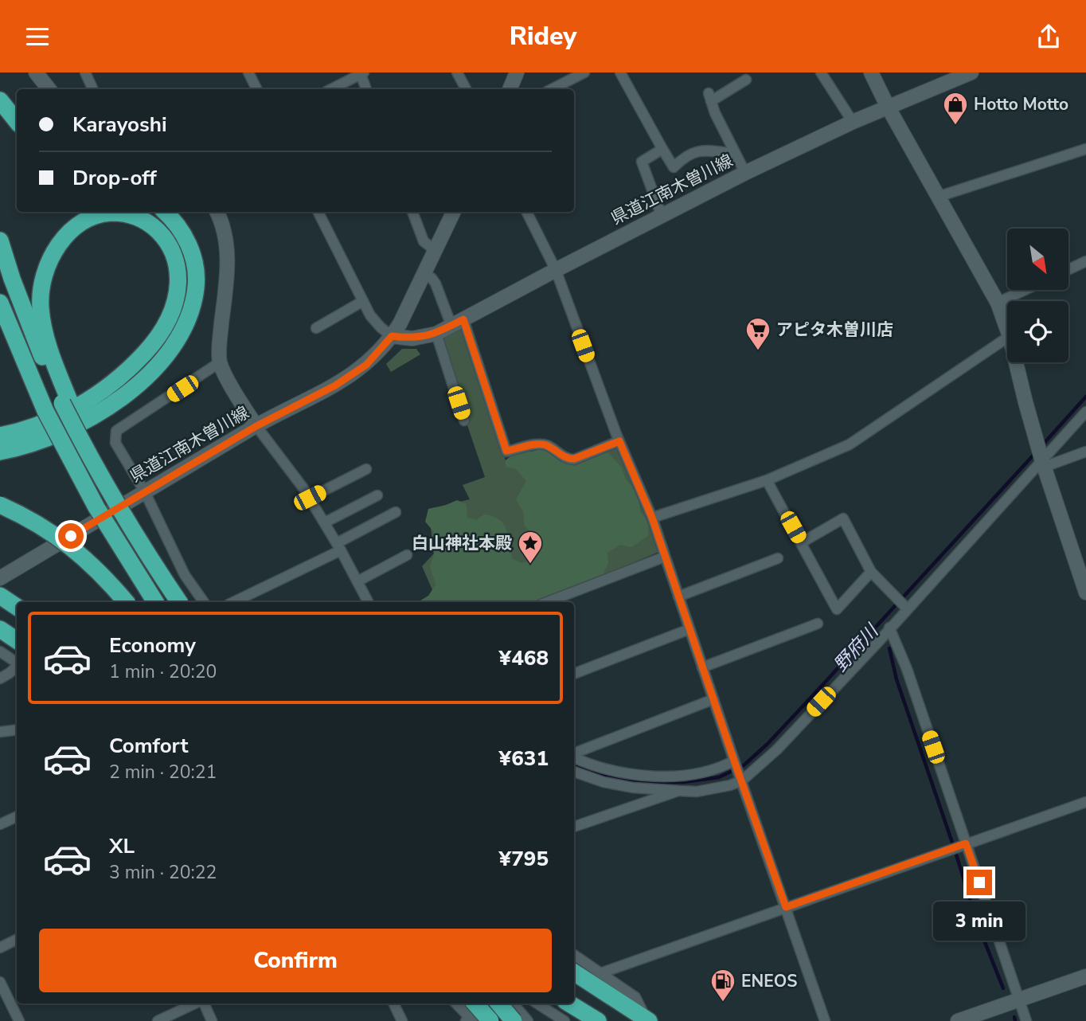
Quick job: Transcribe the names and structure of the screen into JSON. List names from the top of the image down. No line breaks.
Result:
{"streets":{"main road":["県道江南木曽川線"]},"water":["野府川"],"places":{"shop":["Hotto Motto"],"supermarket":["アピタ木曽川店"],"place":["白山神社本殿"],"fuel station":["ENEOS"]},"north":"bottom right","page":{"header":"Ridey","banner":["Karayoshi","Drop-off"],"list":[{"name":"Economy","note":"1 min · 20:20","value":"¥468"},{"name":"Comfort","note":"2 min · 20:21","value":"¥631"},{"name":"XL","note":"3 min · 20:22","value":"¥795"}],"bubble":"3 min","buttons":"Confirm"}}
